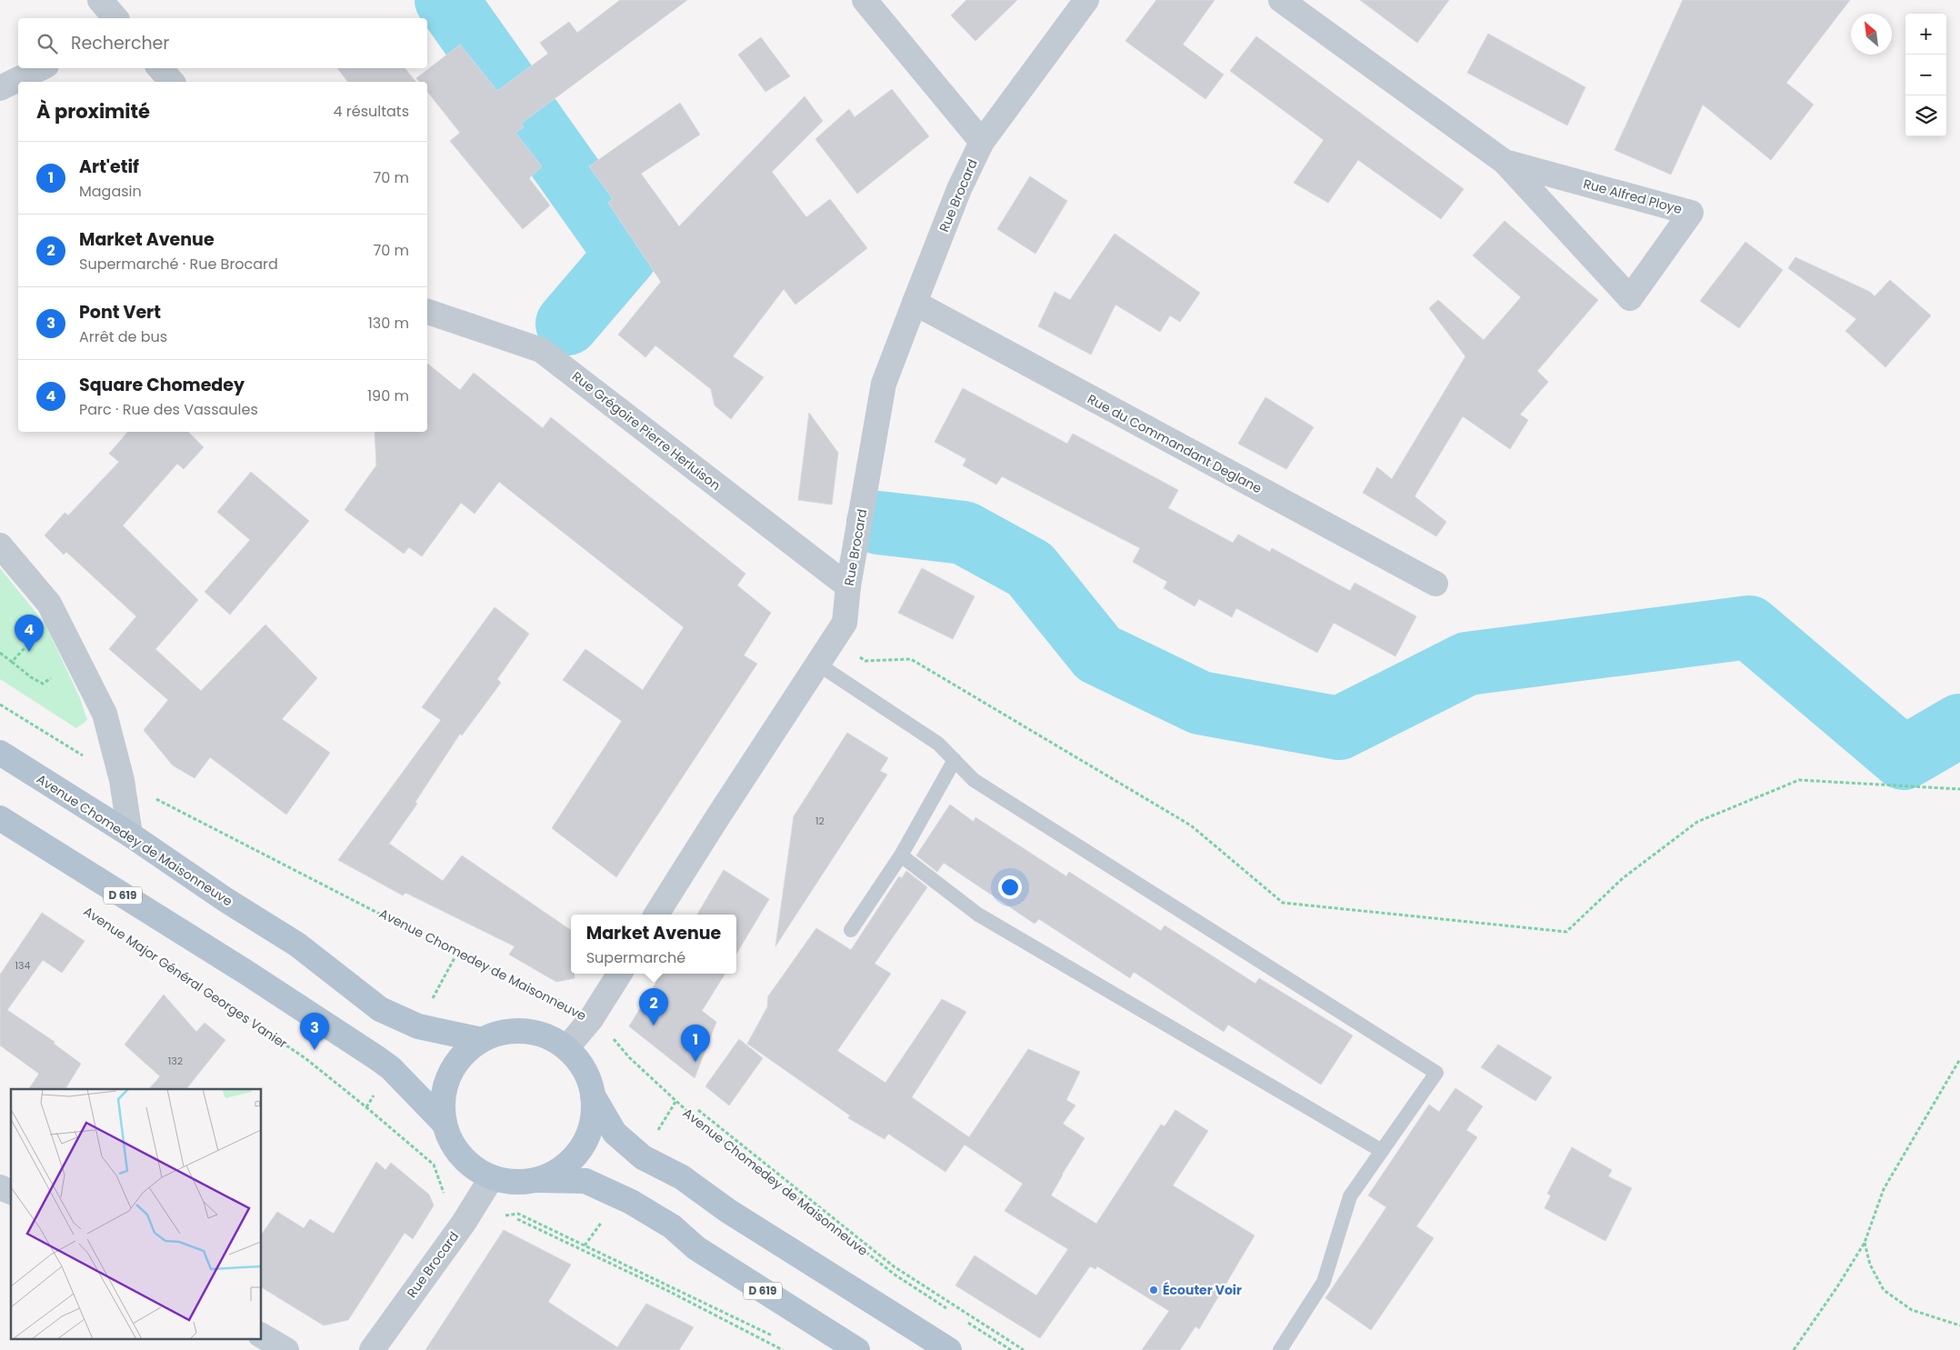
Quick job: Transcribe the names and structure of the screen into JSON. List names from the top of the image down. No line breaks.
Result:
{"streets":{"main road":["Avenue Chomedey de Maisonneuve","D 619"],"street":["Rue Brocard","Rue Alfred Ploye","Rue Grégoire Pierre Herluison","Rue du Commandant Deglane"],"path":["Avenue Major Général Georges Vanier"]},"crossings":[["Rue Brocard","Rue Grégoire Pierre Herluison"],["Rue Brocard","Rue du Commandant Deglane"],["Rue Brocard","Avenue Chomedey de Maisonneuve"],["Rue Brocard","D 619"],["Avenue Chomedey de Maisonneuve","D 619"]],"places":["Écouter Voir"],"house_numbers":["12","134","132"],"north":"top left","page":{"map_buttons":["+","−"],"search":"Rechercher","heading":["À proximité","4 résultats"],"list":[{"mark":"1","name":"Art'etif","note":"Magasin","value":"70 m"},{"mark":"2","name":"Market Avenue","note":"Supermarché · Rue Brocard","value":"70 m"},{"mark":"3","name":"Pont Vert","note":"Arrêt de bus","value":"130 m"},{"mark":"4","name":"Square Chomedey","note":"Parc · Rue des Vassaules","value":"190 m"}],"pins":["4","2","3","1"],"popup":["Market Avenue","Supermarché"]}}
